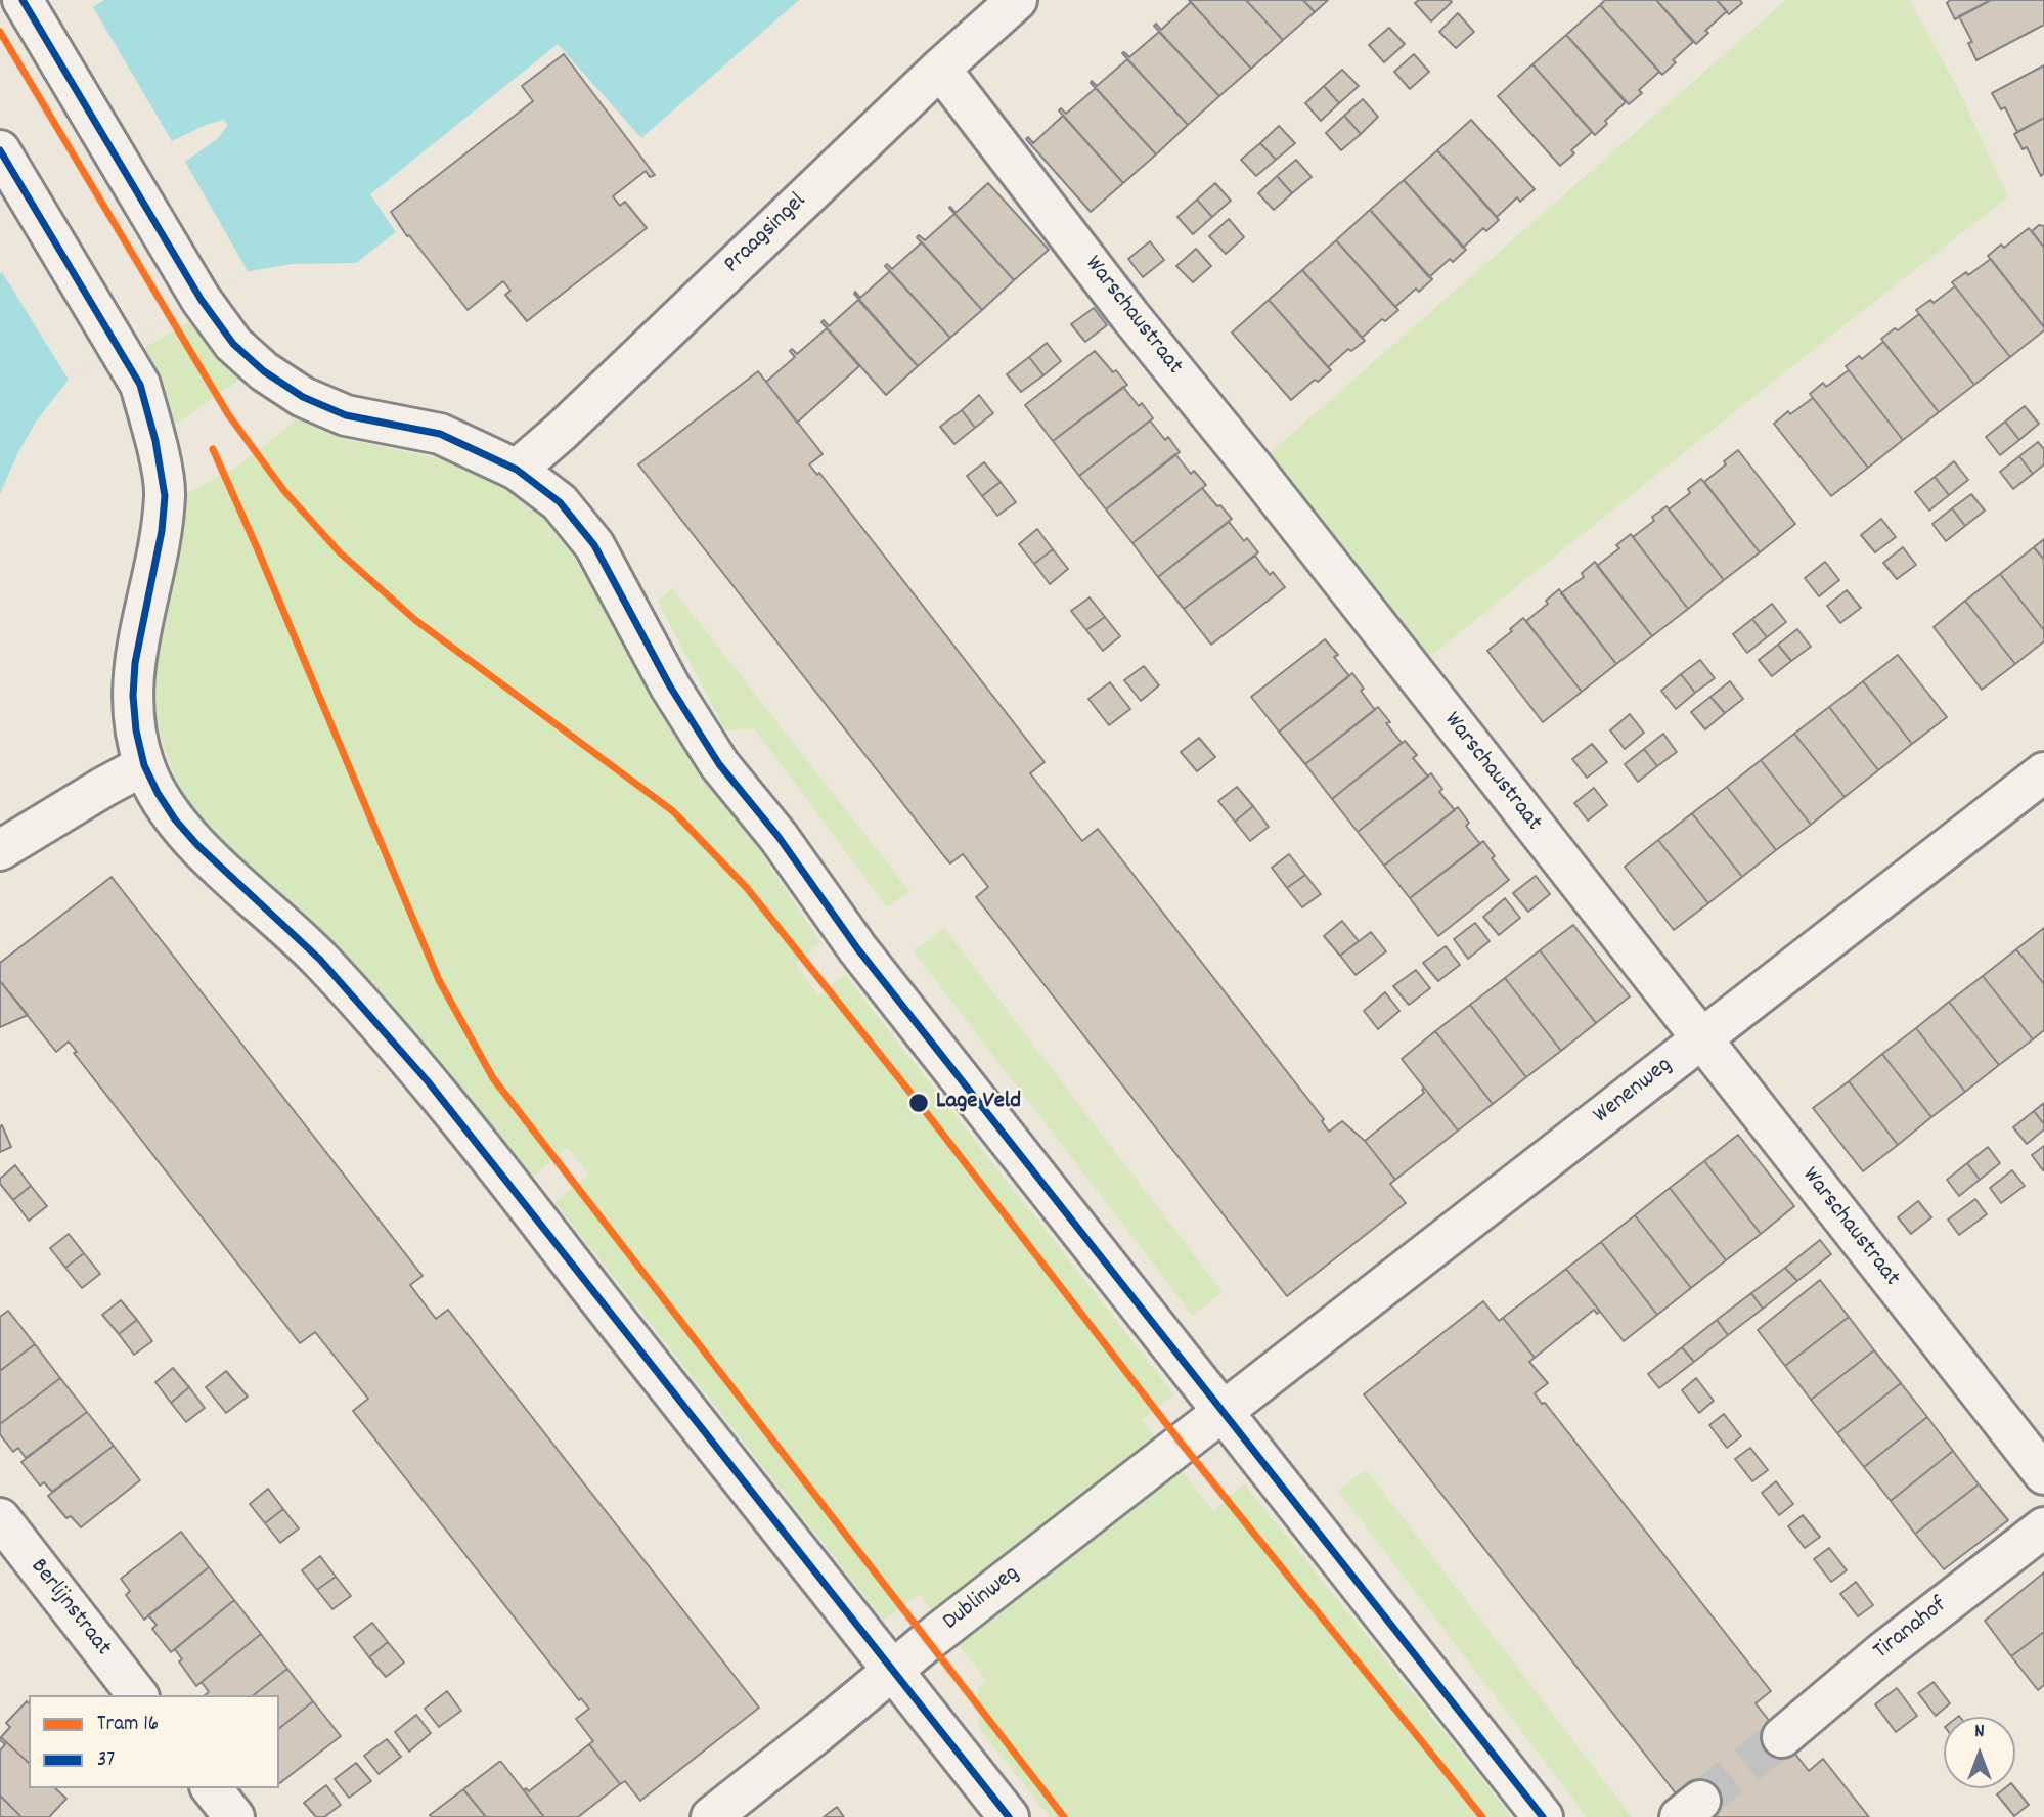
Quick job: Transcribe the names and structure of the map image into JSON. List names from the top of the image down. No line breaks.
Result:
{"streets":{"street":["Praagsingel","Warschaustraat","Wenenweg","Dublinweg","Berlijnstraat","Tiranahof"]},"crossings":[["Praagsingel","Warschaustraat"],["Warschaustraat","Wenenweg"],["Wenenweg","Dublinweg"]],"places":["Lage Veld"],"lines":["transit line 37","tram line 16"],"legend":["Tram 16","37"],"north":"top"}
